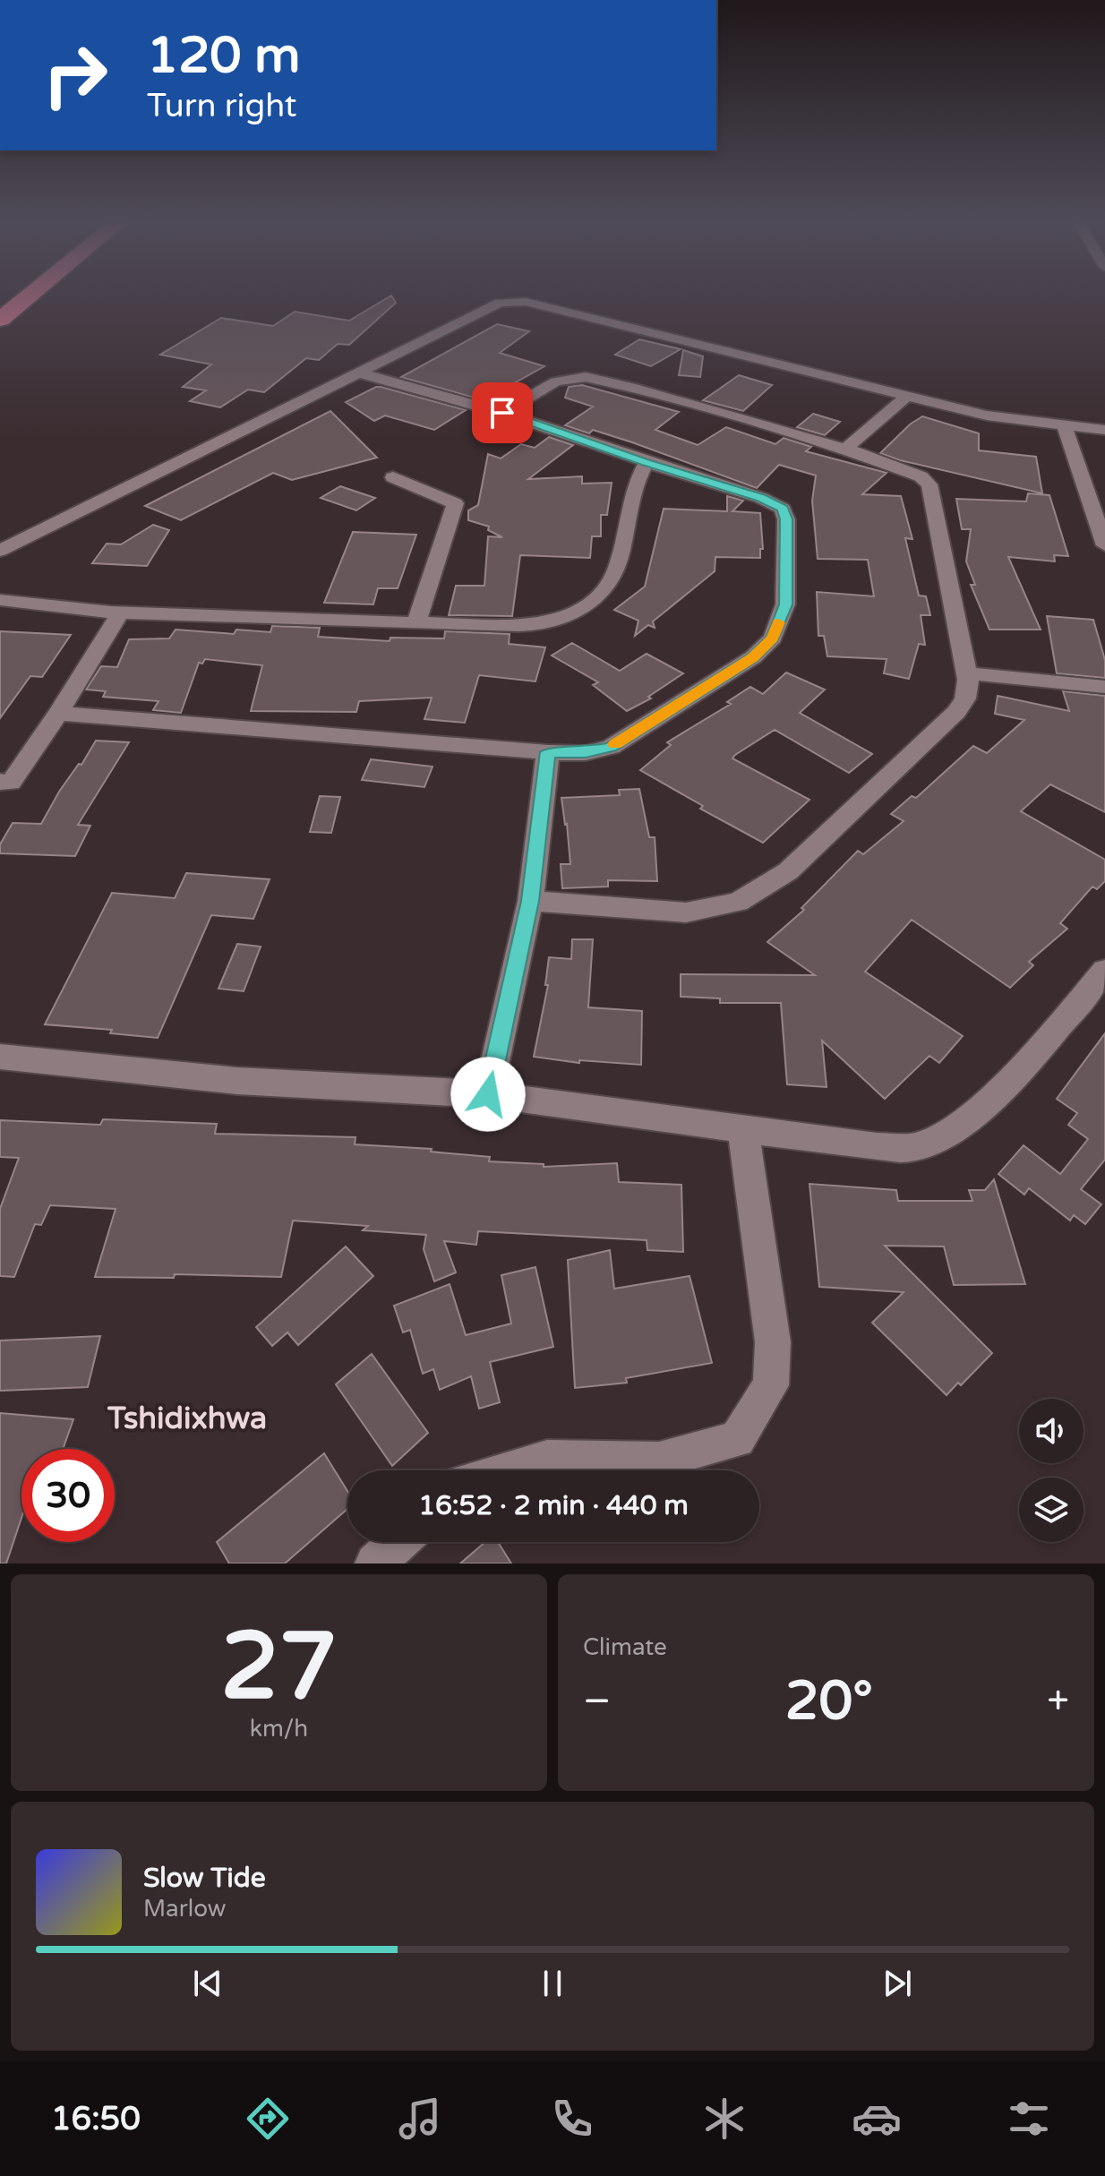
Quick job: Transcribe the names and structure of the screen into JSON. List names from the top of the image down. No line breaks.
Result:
{"districts":["Tshidixhwa"],"page":{"turn":["120 m","Turn right"],"limit":"30","trip":"16:52 · 2 min · 440 m","tile":[["27","km/h"],"Climate"],"heat":["−","20°","+"],"song":["Slow Tide","Marlow"],"tabs":"16:50"}}
